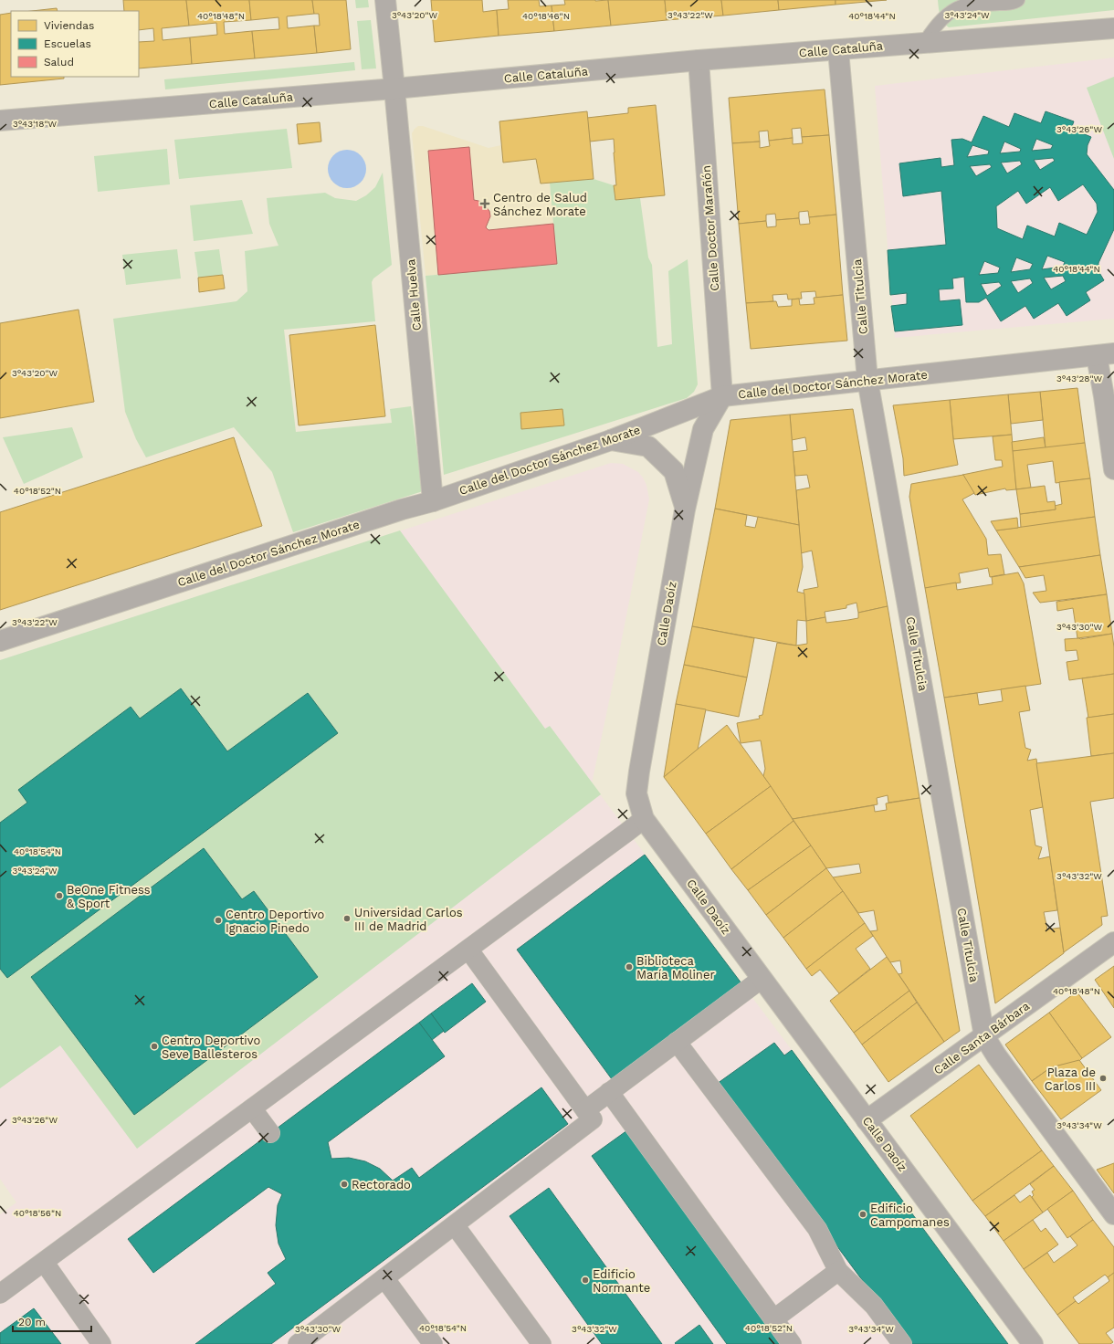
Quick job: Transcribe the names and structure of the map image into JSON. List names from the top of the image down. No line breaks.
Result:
{"streets":{"street":["Calle Cataluña","Calle Doctor Marañón","Calle Huelva","Calle Titulcia","Calle del Doctor Sánchez Morate","Calle Daoíz","Calle Santa Bárbara"]},"crossings":[["Calle Cataluña","Calle Doctor Marañón"],["Calle Cataluña","Calle Huelva"],["Calle Cataluña","Calle Titulcia"],["Calle Doctor Marañón","Calle del Doctor Sánchez Morate"],["Calle Doctor Marañón","Calle Daoíz"],["Calle Huelva","Calle del Doctor Sánchez Morate"],["Calle Titulcia","Calle del Doctor Sánchez Morate"],["Calle Titulcia","Calle Santa Bárbara"],["Calle del Doctor Sánchez Morate","Calle Daoíz"],["Calle Daoíz","Calle Santa Bárbara"]],"places":{"health":["Centro de Salud Sánchez Morate"],"other":["BeOne Fitness & Sport","Universidad Carlos III de Madrid","Centro Deportivo Ignacio Pinedo","Biblioteca María Moliner","Centro Deportivo Seve Ballesteros","Plaza de Carlos III","Rectorado","Edificio Campomanes","Edificio Normante"]},"legend":["Viviendas","Escuelas","Salud"],"scale_bar":"20 m","coordinates":["3°43'20\"W","3°43'22\"W","3°43'24\"W","40°18'48\"N","40°18'44\"N","40°18'46\"N","3°43'18\"W","3°43'26\"W","3°43'28\"W","40°18'52\"N","3°43'30\"W","40°18'54\"N","3°43'32\"W","3°43'34\"W","40°18'56\"N"]}
